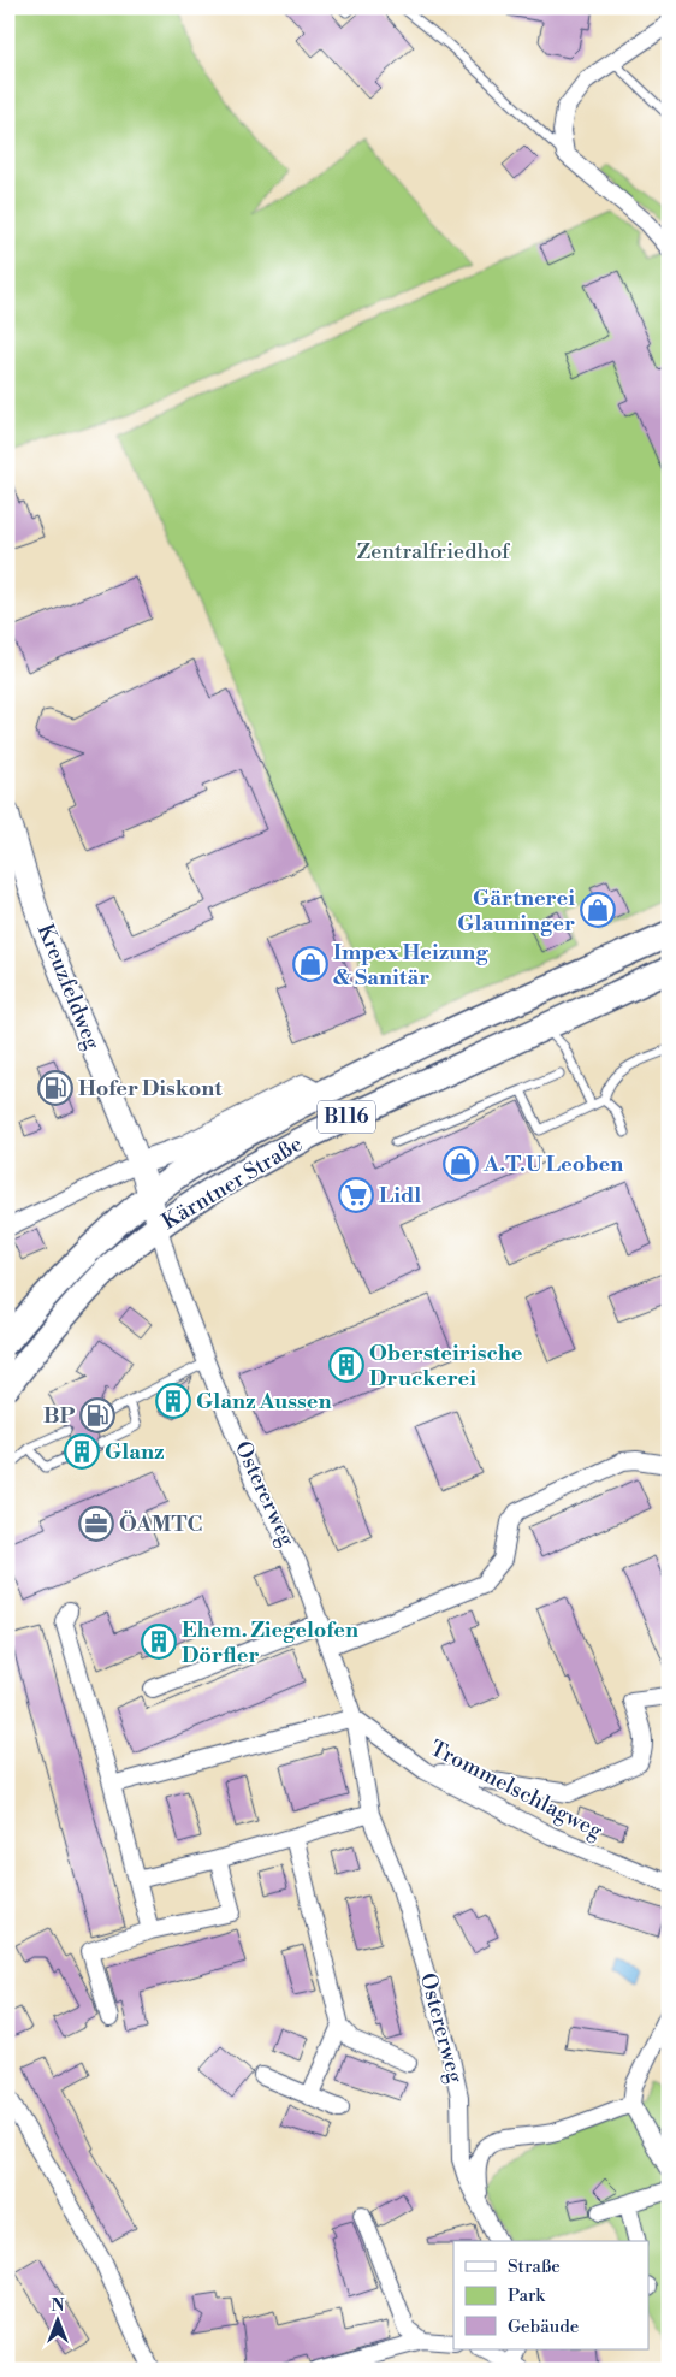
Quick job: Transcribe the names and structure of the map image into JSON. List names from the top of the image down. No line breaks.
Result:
{"streets":{"main road":["Kreuzfeldweg","B116","Kärntner Straße","Ostererweg"],"street":["Trommelschlagweg"]},"crossings":[["Kreuzfeldweg","Kärntner Straße"],["Kreuzfeldweg","Ostererweg"],["Kärntner Straße","Ostererweg"],["Ostererweg","Trommelschlagweg"]],"parks":["Zentralfriedhof"],"places":{"shop":["Gärtnerei Glauninger","Impex Heizung & Sanitär","A.T.U Leoben"],"fuel station":["Hofer Diskont","BP"],"supermarket":["Lidl"],"building":["Obersteirische Druckerei","Glanz Aussen","Glanz","Ehem. Ziegelofen Dörfler"],"office":["ÖAMTC"]},"legend":["Straße","Park","Gebäude"],"north":"top"}
